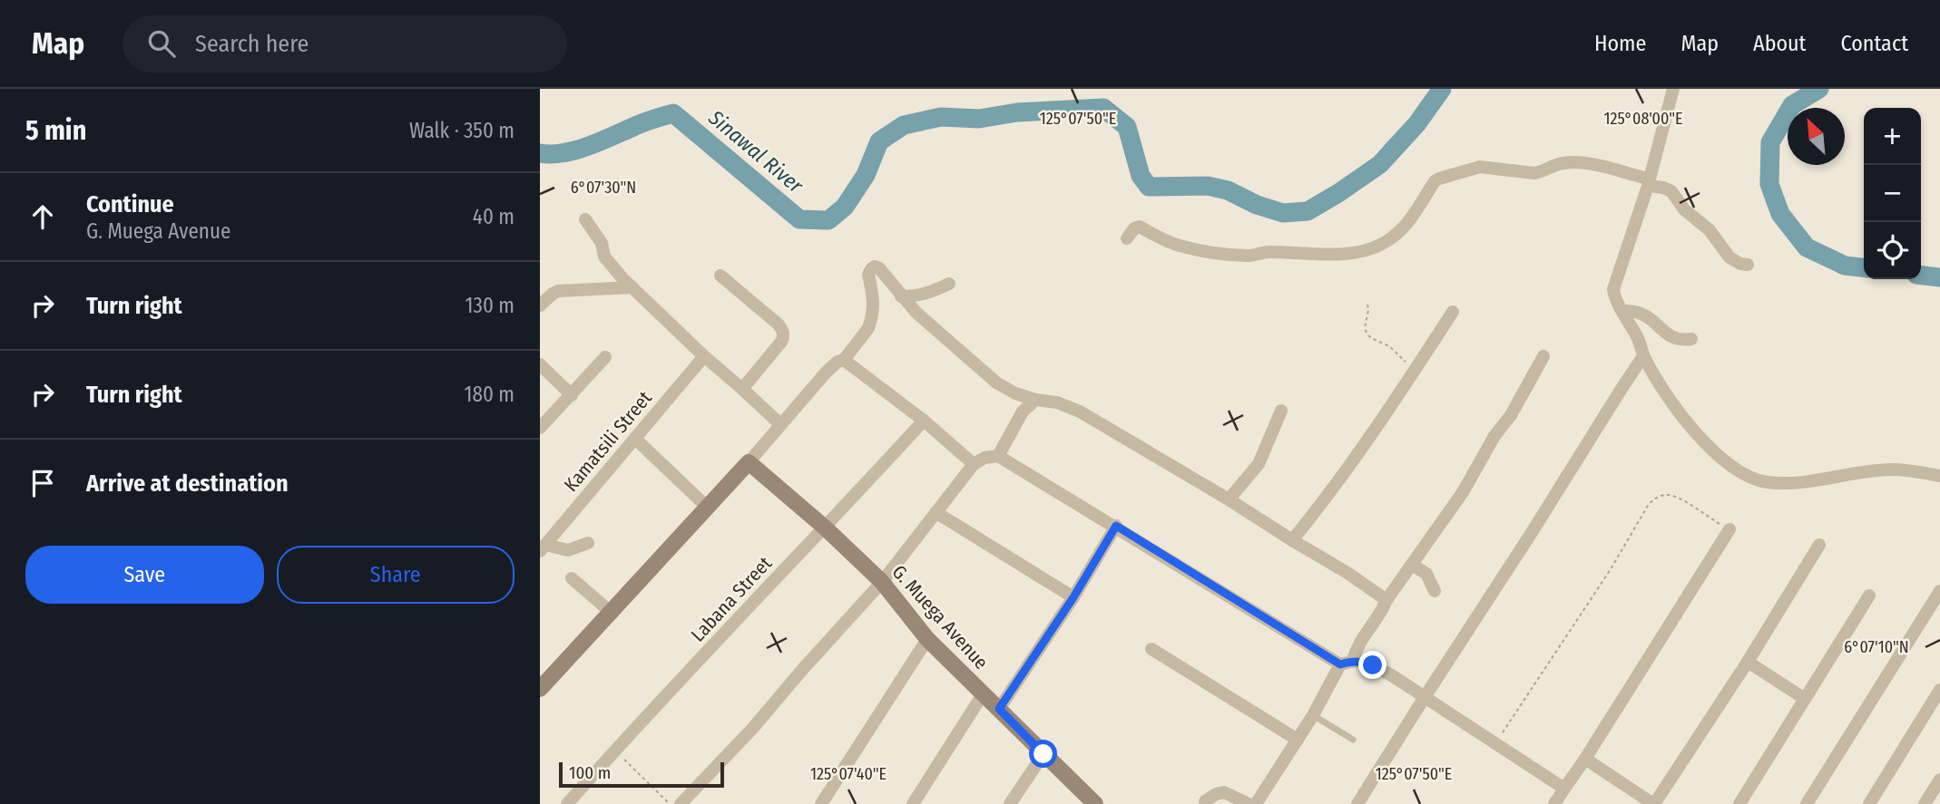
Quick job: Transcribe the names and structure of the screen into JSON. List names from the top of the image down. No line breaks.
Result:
{"streets":{"street":["Kamatsili Street","Labana Street","G. Muega Avenue"]},"crossings":[["Labana Street","G. Muega Avenue"]],"water":["Sinawal River"],"scale_bar":"100 m","north":"top left","page":{"header":"Map","search":"Search here","nav":["Home","Map","About","Contact"],"heading":["5 min","Walk · 350 m"],"map_buttons":["+","−"],"list":[["Continue","G. Muega Avenue","40 m"],["Turn right","130 m"],["Turn right","180 m"],"Arrive at destination"],"buttons":["Save","Share"],"scale":"100 m"},"coordinates":["125°07'50\"E","125°08'00\"E","6°07'30\"N","6°07'10\"N","125°07'40\"E"]}
